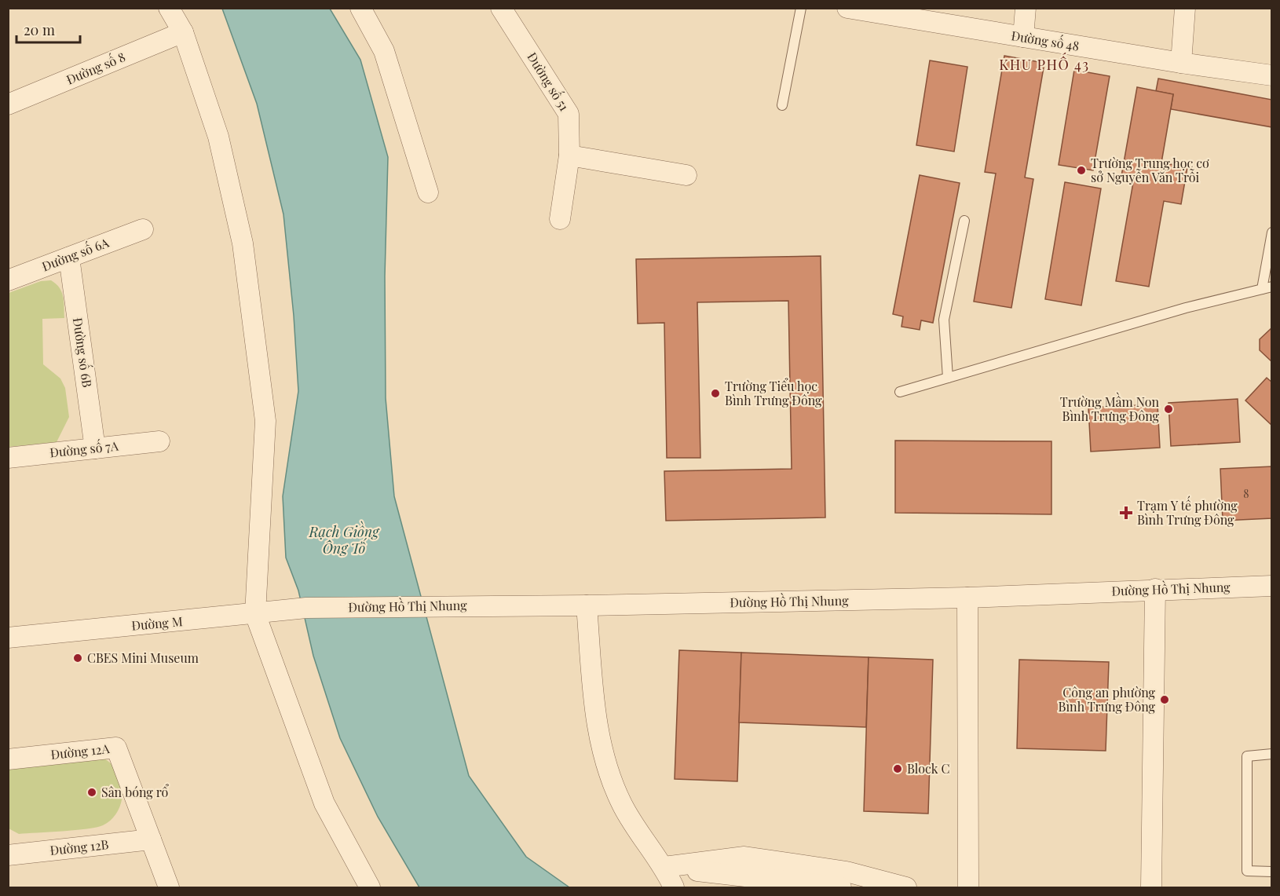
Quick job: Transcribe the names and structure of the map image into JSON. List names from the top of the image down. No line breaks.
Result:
{"streets":{"street":["Đường số 48","Đường số 8","Đường số 51","Đường số 6A","Đường số 6B","Đường số 7A","Đường Hồ Thị Nhung","Đường M","Đường 12A","Đường 12B"]},"crossings":[["Đường số 6A","Đường số 6B"],["Đường số 6B","Đường số 7A"],["Đường Hồ Thị Nhung","Đường M"],["Đường 12A","Đường 12B"]],"districts":["KHU PHỐ 43"],"water":["Rạch Giồng Ông Tố"],"places":{"other":["Trường Trung học cơ sở Nguyễn Văn Trỗi","Trường Tiểu học Bình Trưng Đông","Trường Mầm Non Bình Trưng Đông","CBES Mini Museum","Công an phường Bình Trưng Đông","Block C","Sân bóng rổ"],"health":["Trạm Y tế phường Bình Trưng Đông"]},"house_numbers":["8"],"scale_bar":"20 m"}
